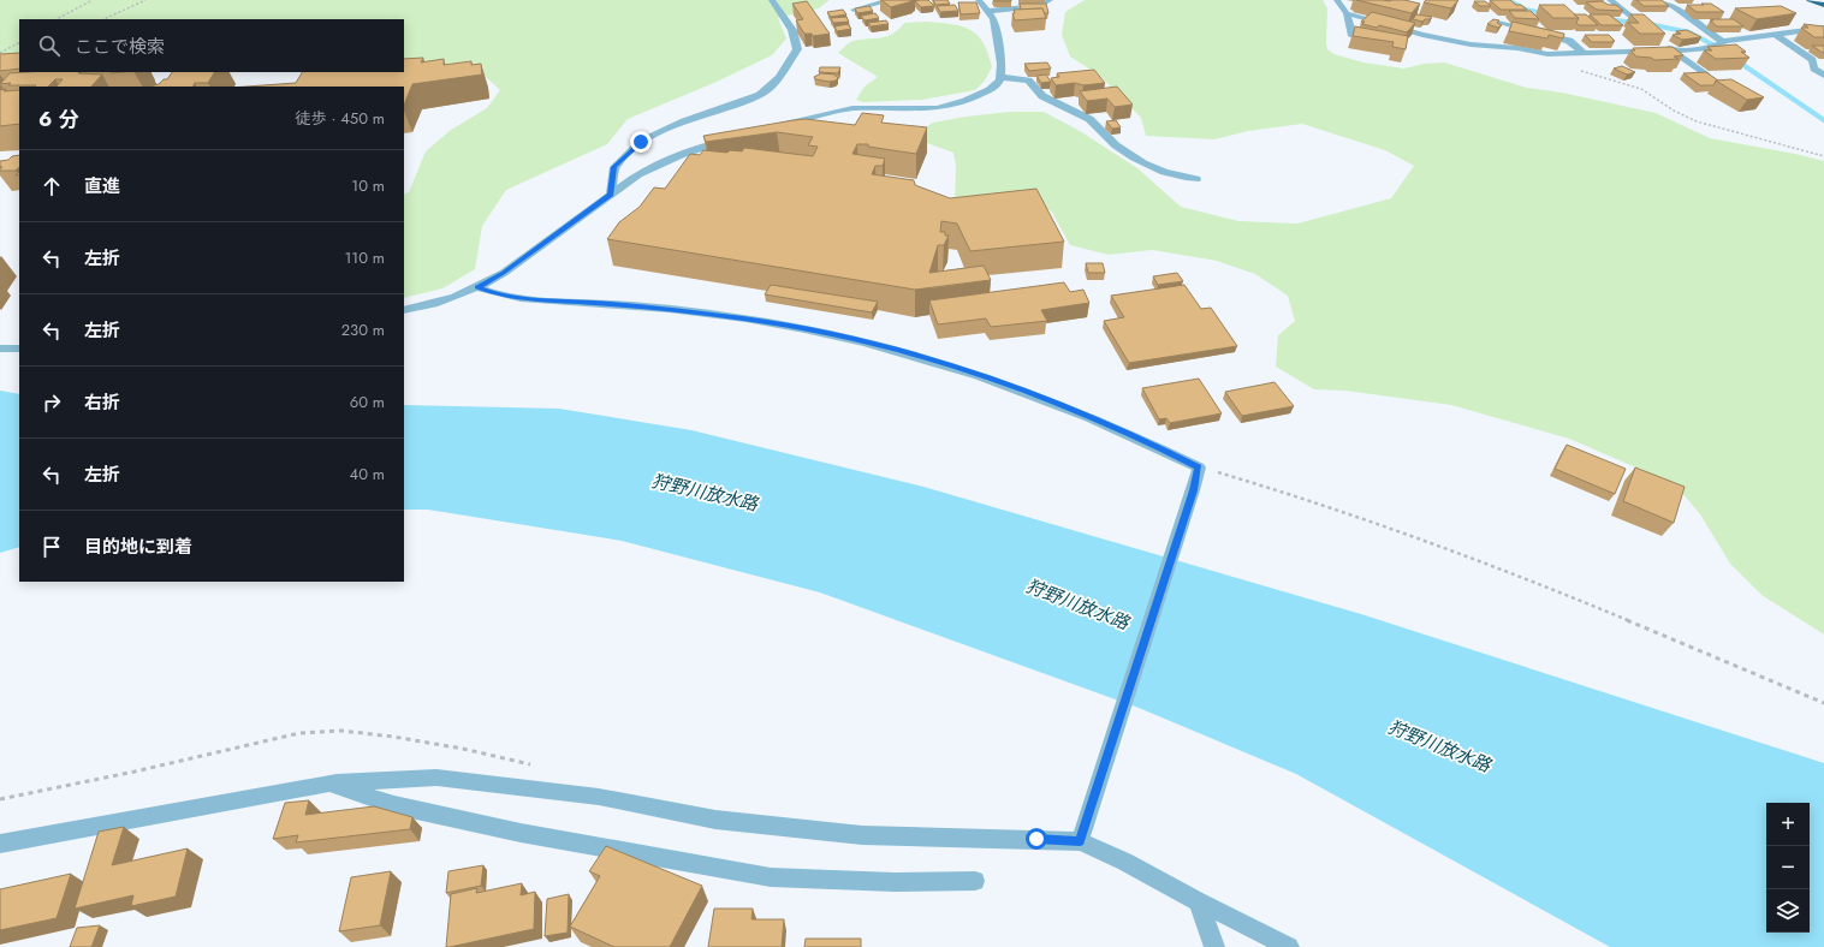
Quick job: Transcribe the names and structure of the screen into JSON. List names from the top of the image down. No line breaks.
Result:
{"water":["狩野川放水路"],"page":{"search":"ここで検索","heading":["6 分","徒歩 · 450 m"],"list":[["直進","10 m"],["左折","110 m"],["左折","230 m"],["右折","60 m"],["左折","40 m"],"目的地に到着"],"map_buttons":["+","−"]}}
